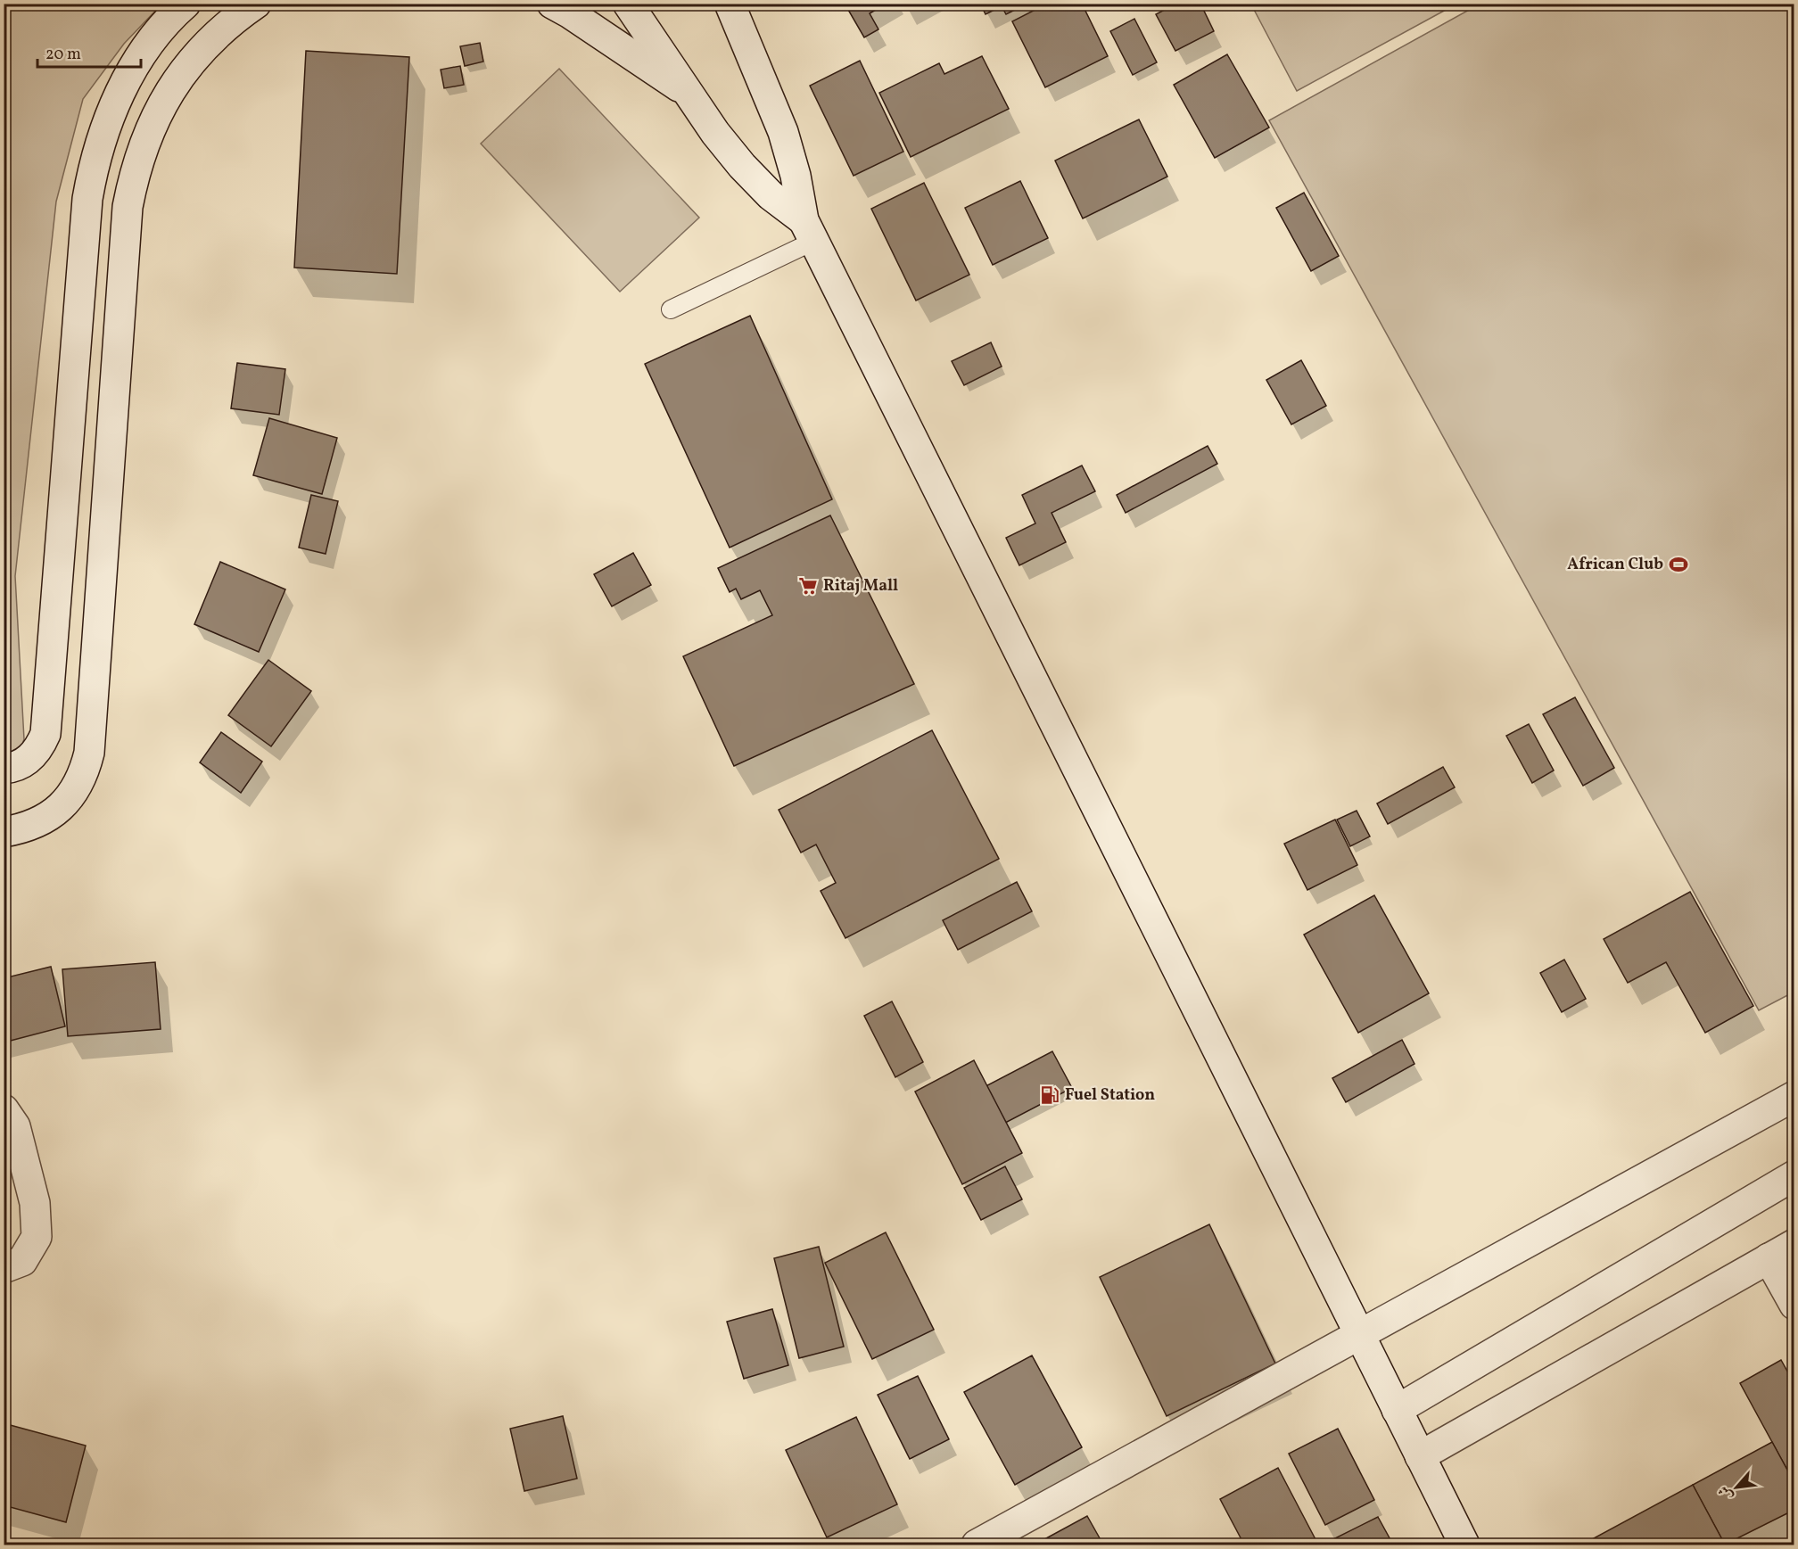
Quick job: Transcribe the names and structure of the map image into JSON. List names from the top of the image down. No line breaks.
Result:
{"places":{"sports":["African Club"],"supermarket":["Ritaj Mall"],"fuel station":["Fuel Station"]},"scale_bar":"20 m","north":"bottom left"}
